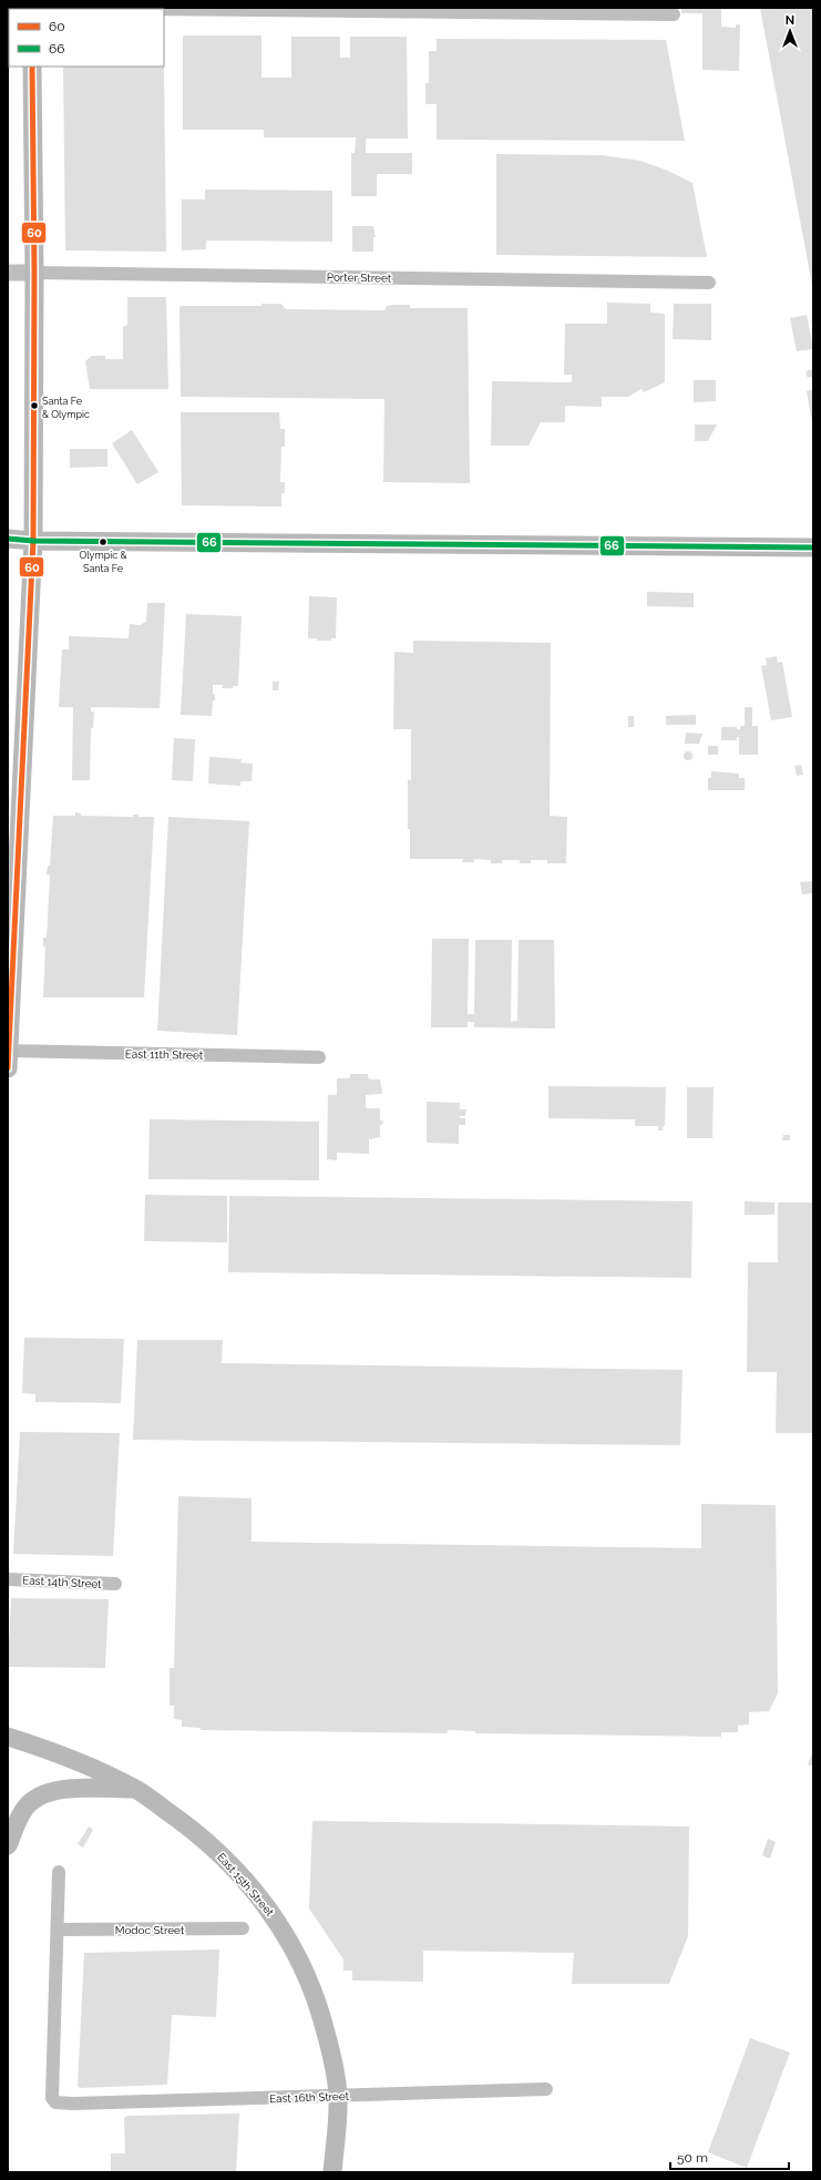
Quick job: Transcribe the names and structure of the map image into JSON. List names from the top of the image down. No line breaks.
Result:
{"streets":{"main road":["East 15th Street"],"street":["Porter Street","East 11th Street","East 14th Street","Modoc Street","East 16th Street"]},"crossings":[["East 15th Street","East 16th Street"],["Modoc Street","East 16th Street"]],"places":["Santa Fe & Olympic","Olympic & Santa Fe"],"lines":["transit line 60","transit line 66"],"legend":["60","66"],"scale_bar":"50 m","north":"top"}
